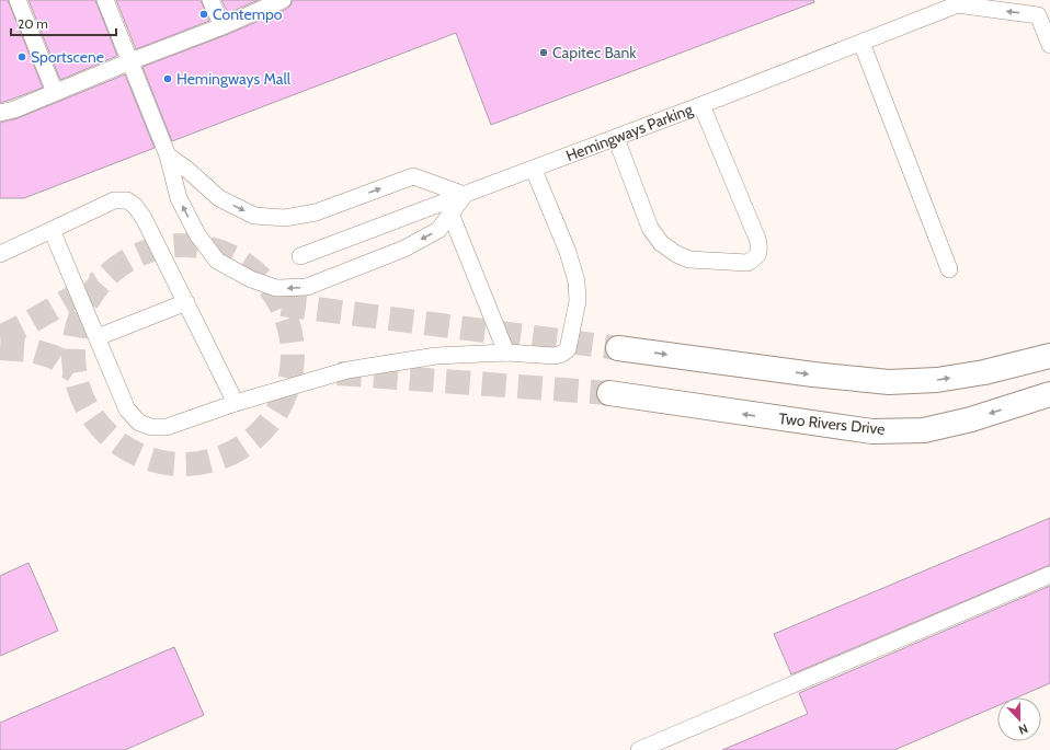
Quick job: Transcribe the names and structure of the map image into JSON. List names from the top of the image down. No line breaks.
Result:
{"streets":{"main road":["Two Rivers Drive"],"lane":["Hemingways Parking"]},"places":["Contempo","Capitec Bank","Sportscene","Hemingways Mall"],"scale_bar":"20 m","north":"bottom"}
